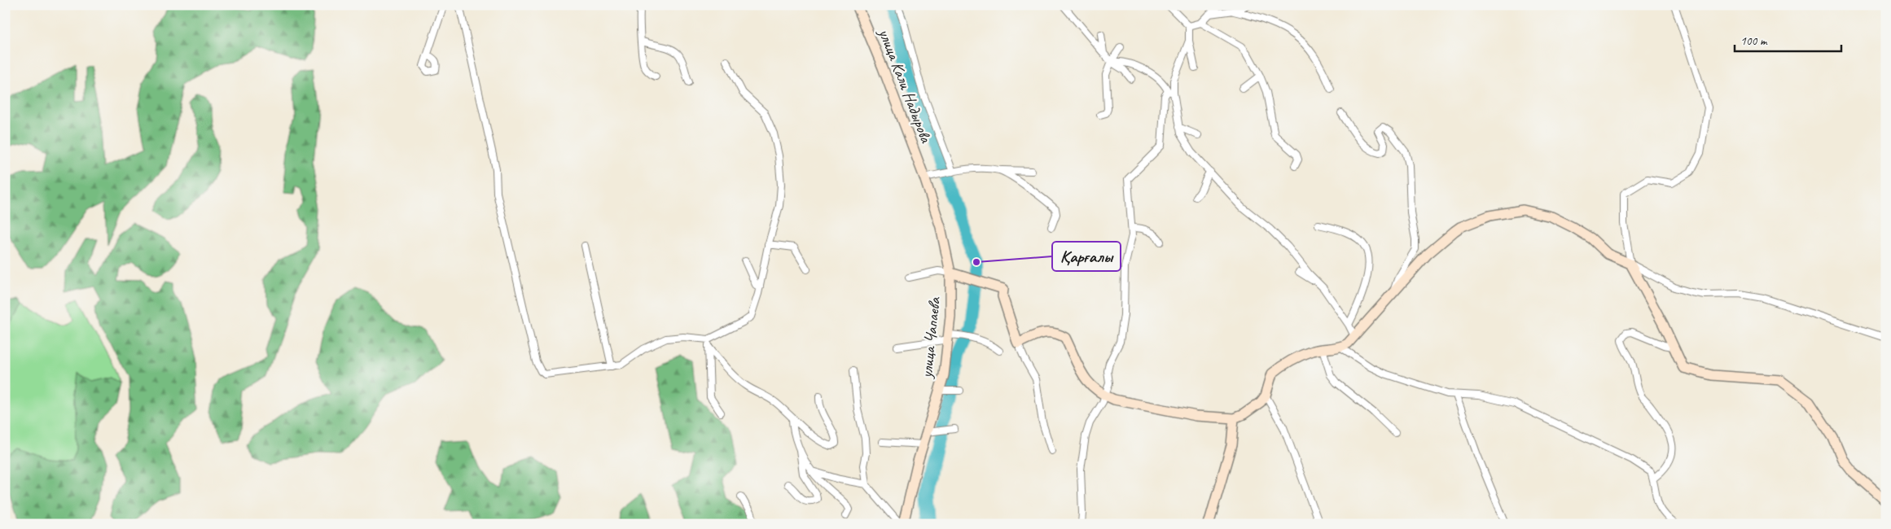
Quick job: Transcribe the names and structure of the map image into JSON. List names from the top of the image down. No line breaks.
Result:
{"streets":{"street":["улица Кали Надырова","улица Чапаева"]},"crossings":[["улица Кали Надырова","улица Чапаева"]],"places":["Қарғалы"],"scale_bar":"100 m"}
